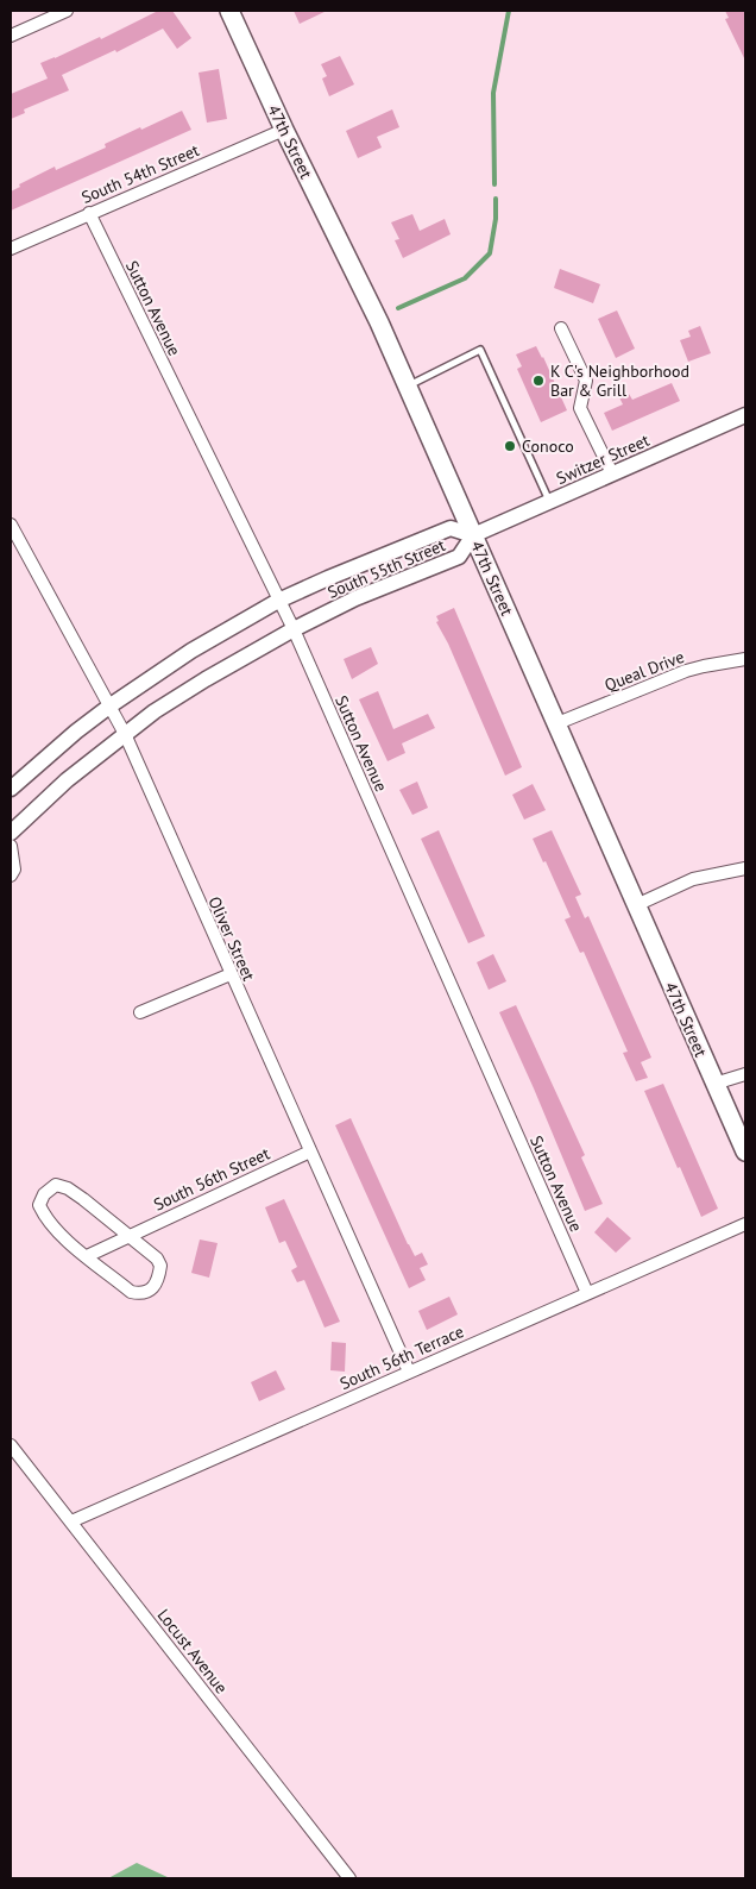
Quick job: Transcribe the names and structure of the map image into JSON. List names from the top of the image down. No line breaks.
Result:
{"streets":{"main road":["47th Street"],"street":["South 54th Street","Sutton Avenue","Switzer Street","South 55th Street","Queal Drive","Oliver Street","South 56th Street","South 56th Terrace","Locust Avenue"]},"crossings":[["47th Street","South 54th Street"],["47th Street","Switzer Street"],["47th Street","South 55th Street"],["47th Street","Queal Drive"],["South 54th Street","Sutton Avenue"],["Sutton Avenue","South 55th Street"],["Sutton Avenue","South 56th Terrace"],["Switzer Street","South 55th Street"],["South 55th Street","Oliver Street"],["Oliver Street","South 56th Street"],["Oliver Street","South 56th Terrace"],["South 56th Terrace","Locust Avenue"]],"places":["K C's Neighborhood Bar & Grill","Conoco"]}
